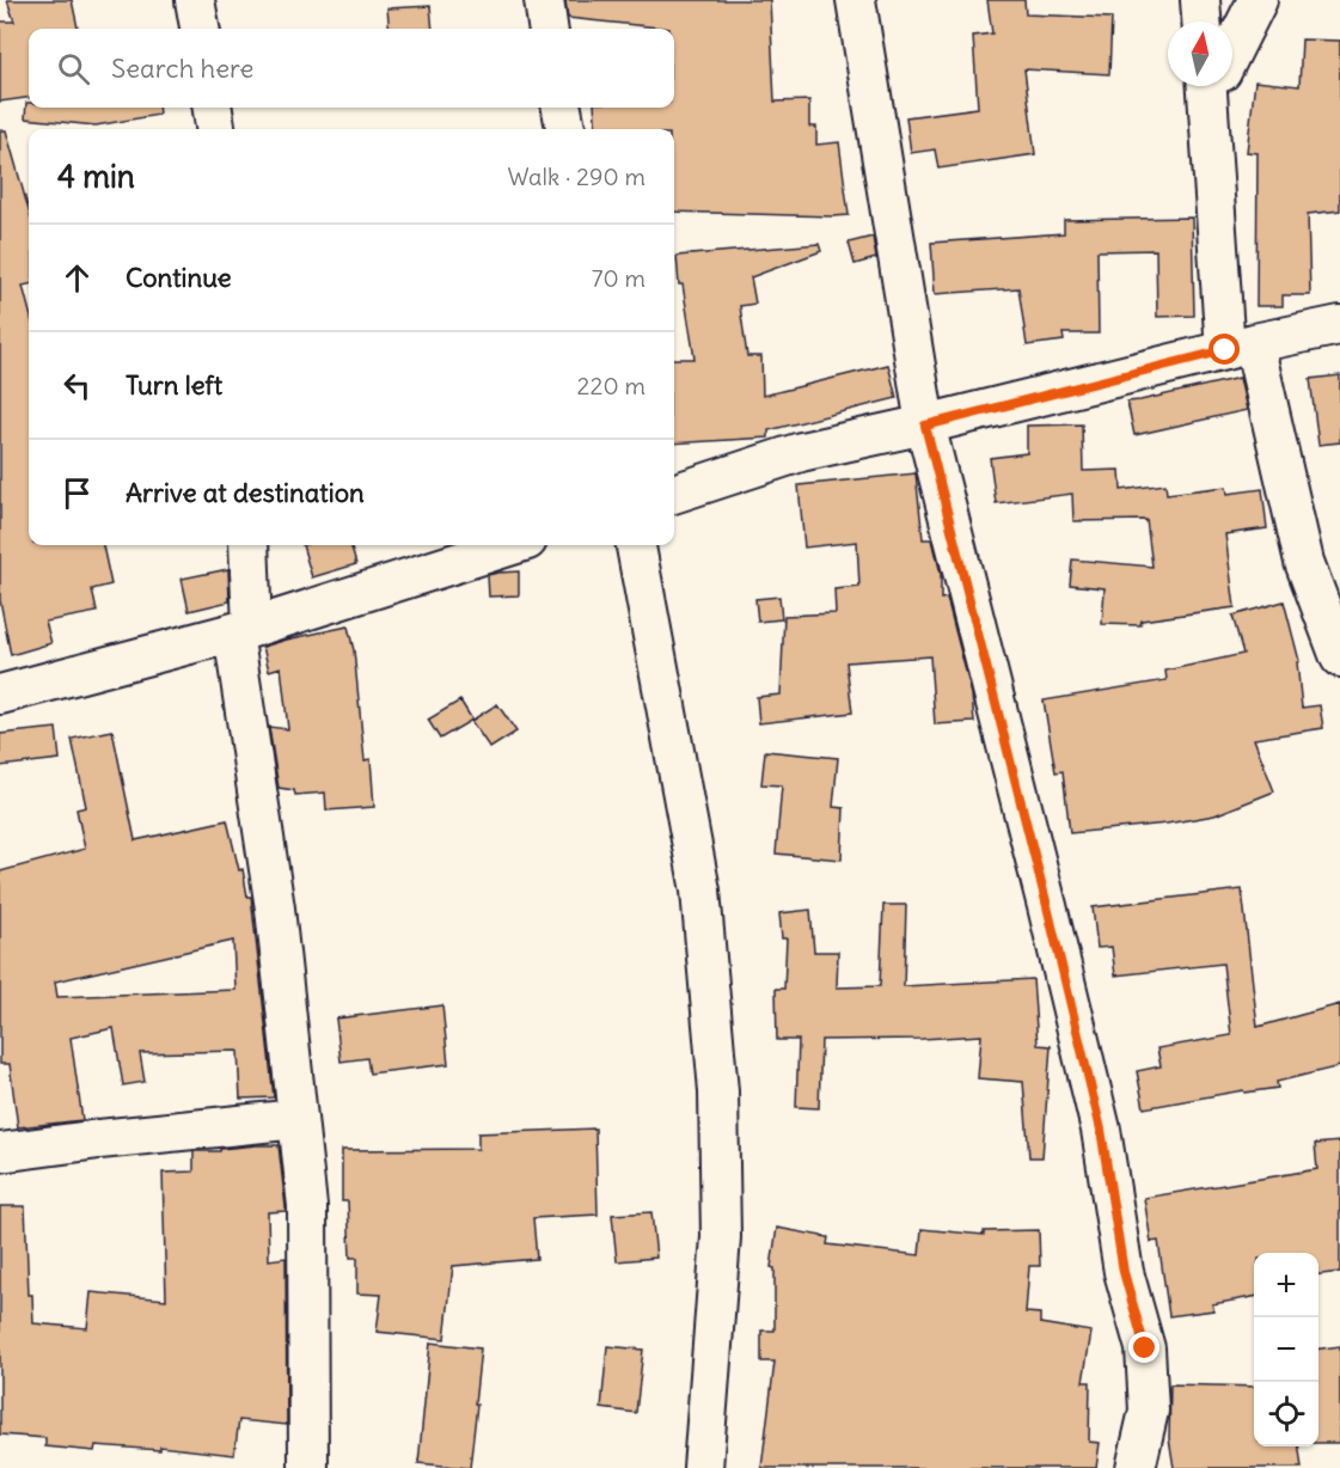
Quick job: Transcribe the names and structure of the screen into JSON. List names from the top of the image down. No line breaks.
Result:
{"north":"top","page":{"search":"Search here","heading":["4 min","Walk · 290 m"],"list":[["Continue","70 m"],["Turn left","220 m"],"Arrive at destination"],"map_buttons":["+","−"]}}
